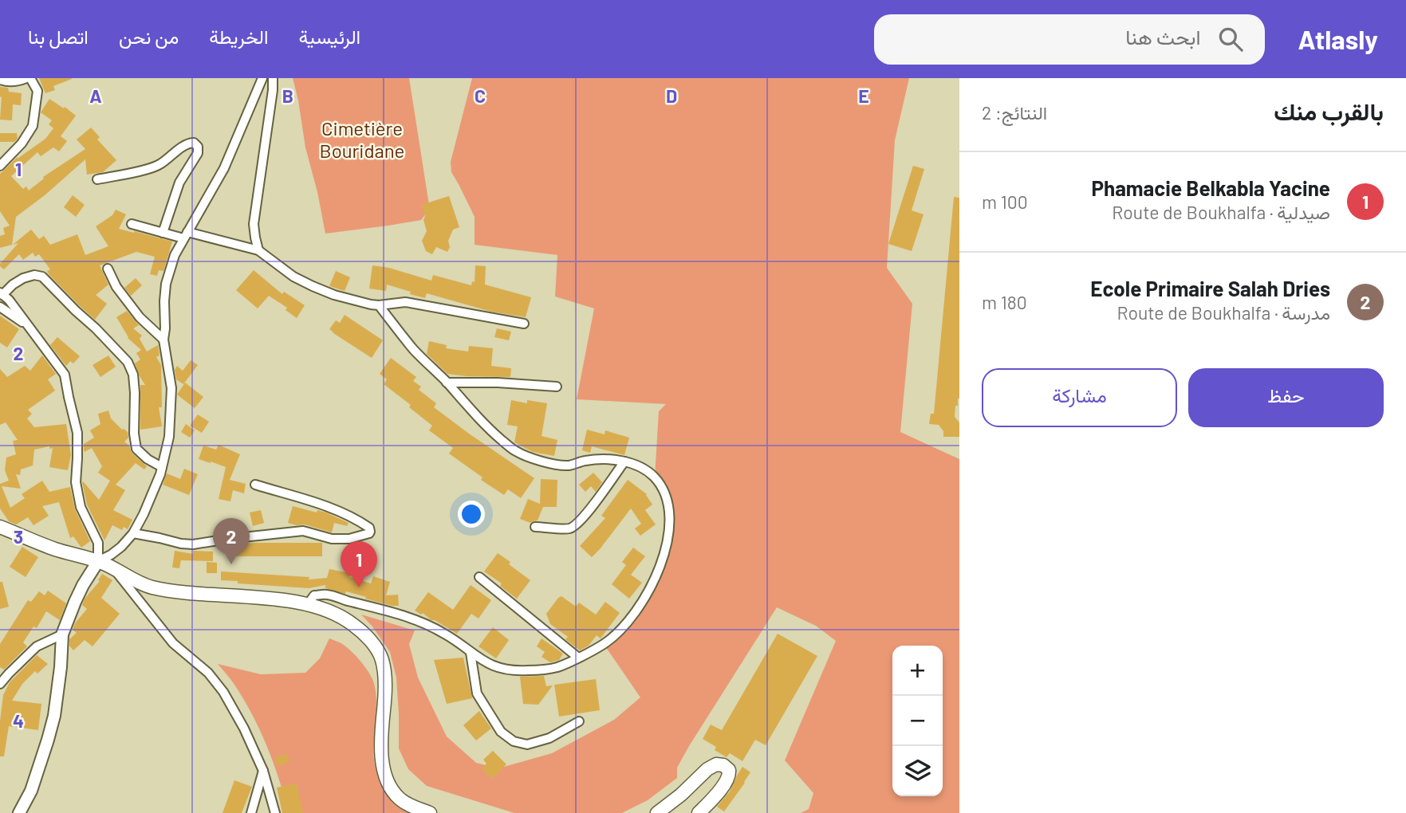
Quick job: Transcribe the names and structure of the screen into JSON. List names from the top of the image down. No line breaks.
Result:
{"parks":["Cimetière Bouridane"],"page":{"header":"Atlasly","search":"ابحث هنا","nav":["الرئيسية","الخريطة","من نحن","اتصل بنا"],"heading":["بالقرب منك","النتائج: 2"],"list":[{"mark":"1","name":"Phamacie Belkabla Yacine","note":"صيدلية · Route de Boukhalfa","value":"100 m"},{"mark":"2","name":"Ecole Primaire Salah Dries","note":"مدرسة · Route de Boukhalfa","value":"180 m"}],"buttons":["حفظ","مشاركة"],"pins":["2","1"],"map_buttons":["+","−"]},"grid":{"columns":["A","B","C","D","E"],"rows":["1","2","3","4"]}}
